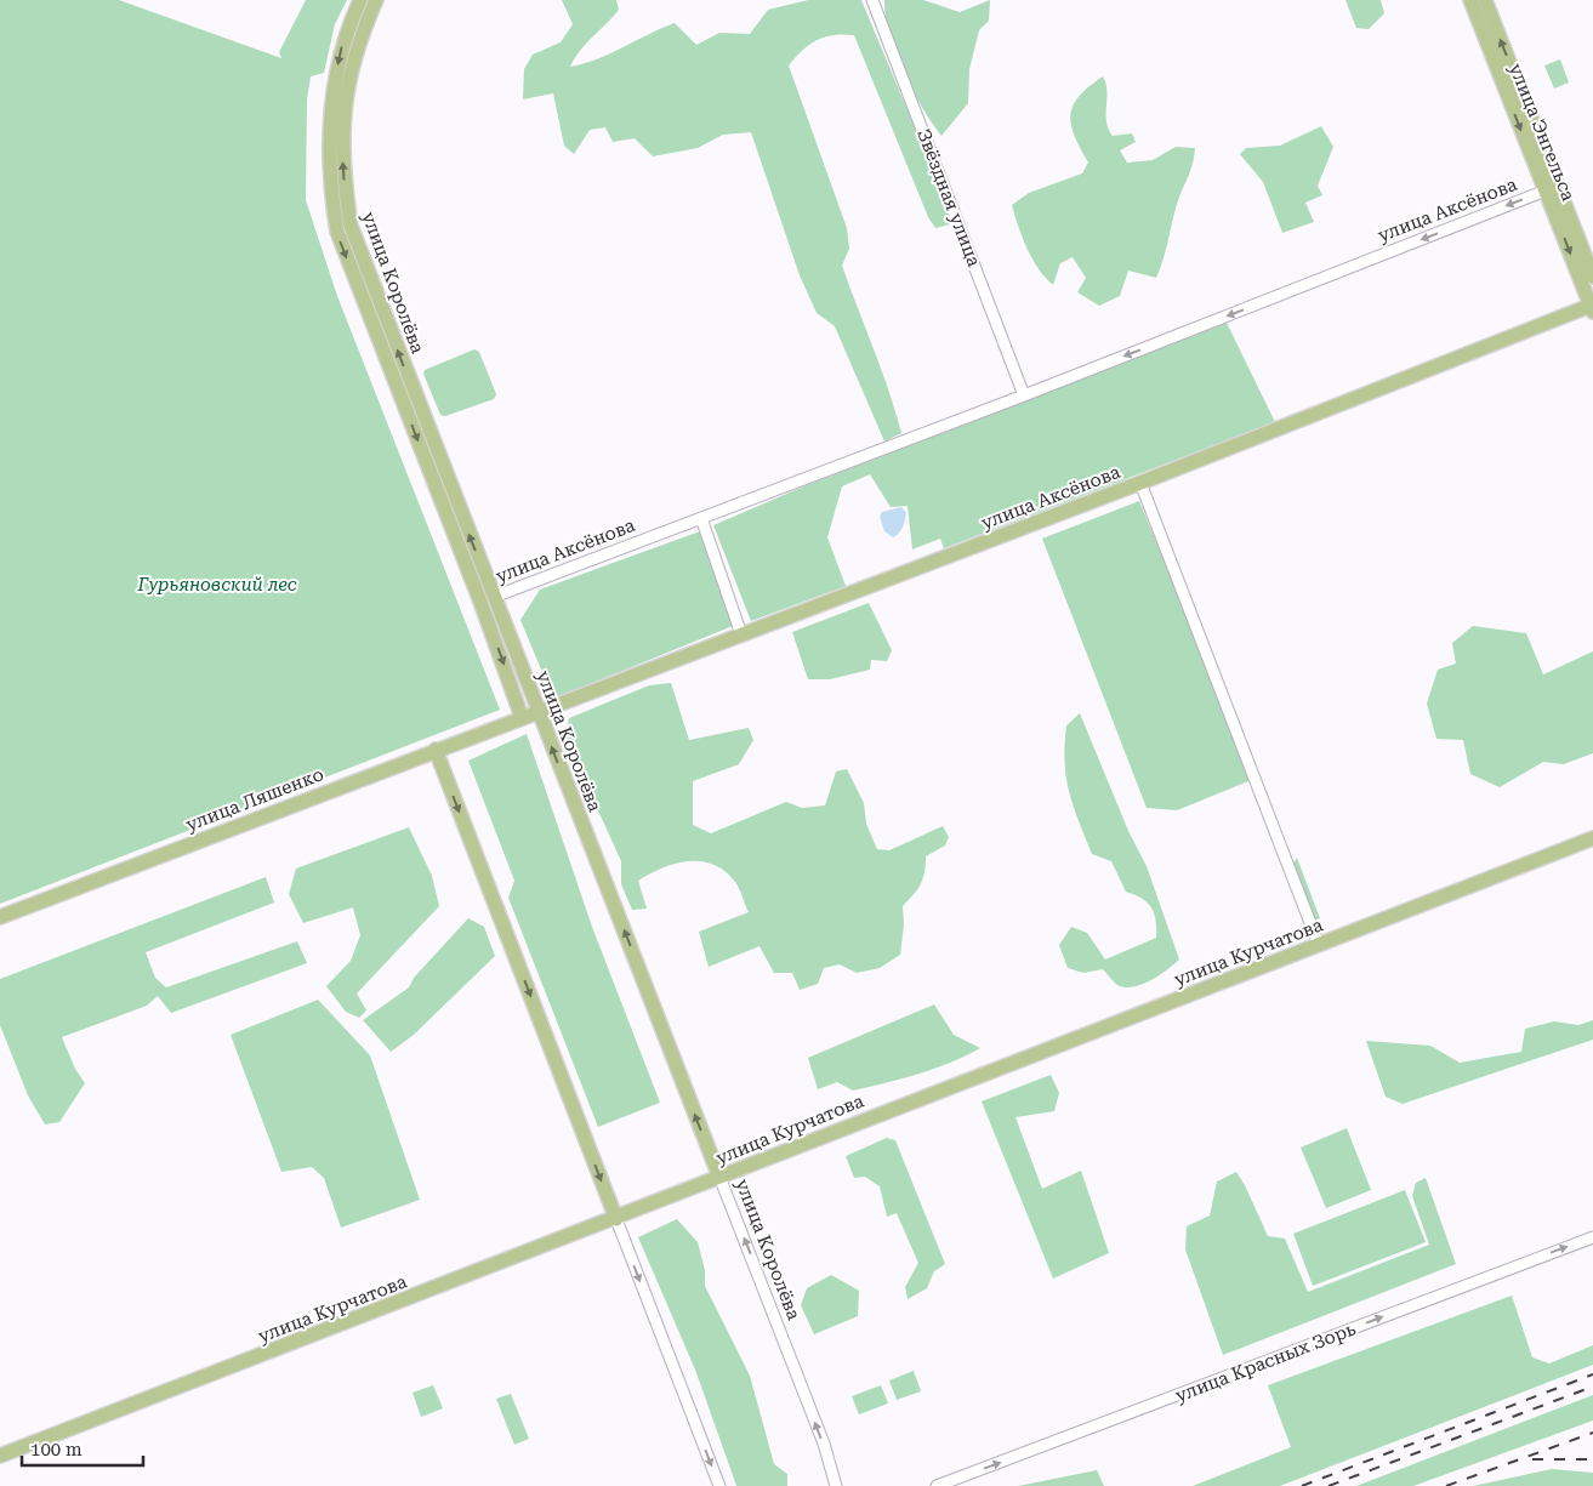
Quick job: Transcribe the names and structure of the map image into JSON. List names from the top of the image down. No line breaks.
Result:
{"streets":{"main road":["улица Энгельса","улица Аксёнова","улица Королёва","улица Ляшенко","улица Курчатова"],"street":["Звёздная улица","улица Красных Зорь"]},"crossings":[["улица Энгельса","улица Аксёнова"],["Звёздная улица","улица Аксёнова"],["улица Аксёнова","улица Королёва"],["улица Аксёнова","улица Ляшенко"],["улица Королёва","улица Ляшенко"],["улица Королёва","улица Курчатова"]],"one_way":["улица Красных Зорь"],"parks":["Гурьяновский лес"],"scale_bar":"100 m"}
